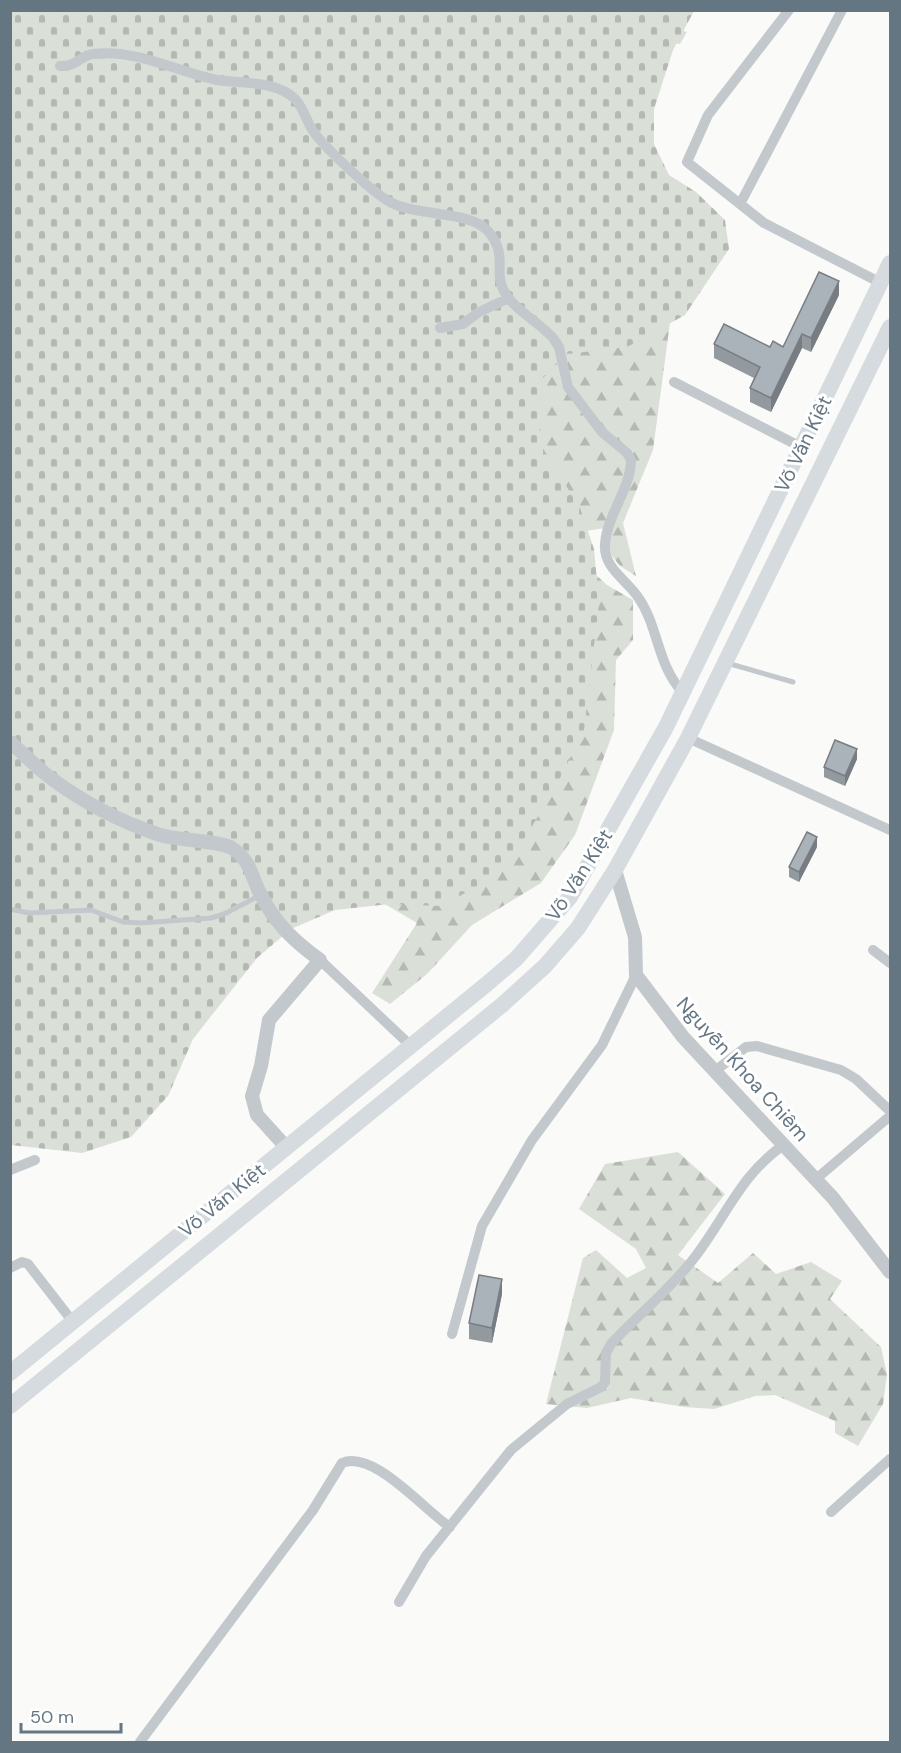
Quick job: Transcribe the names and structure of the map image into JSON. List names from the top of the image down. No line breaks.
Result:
{"streets":{"main road":["Võ Văn Kiệt"],"street":["Nguyễn Khoa Chiêm"]},"scale_bar":"50 m"}
